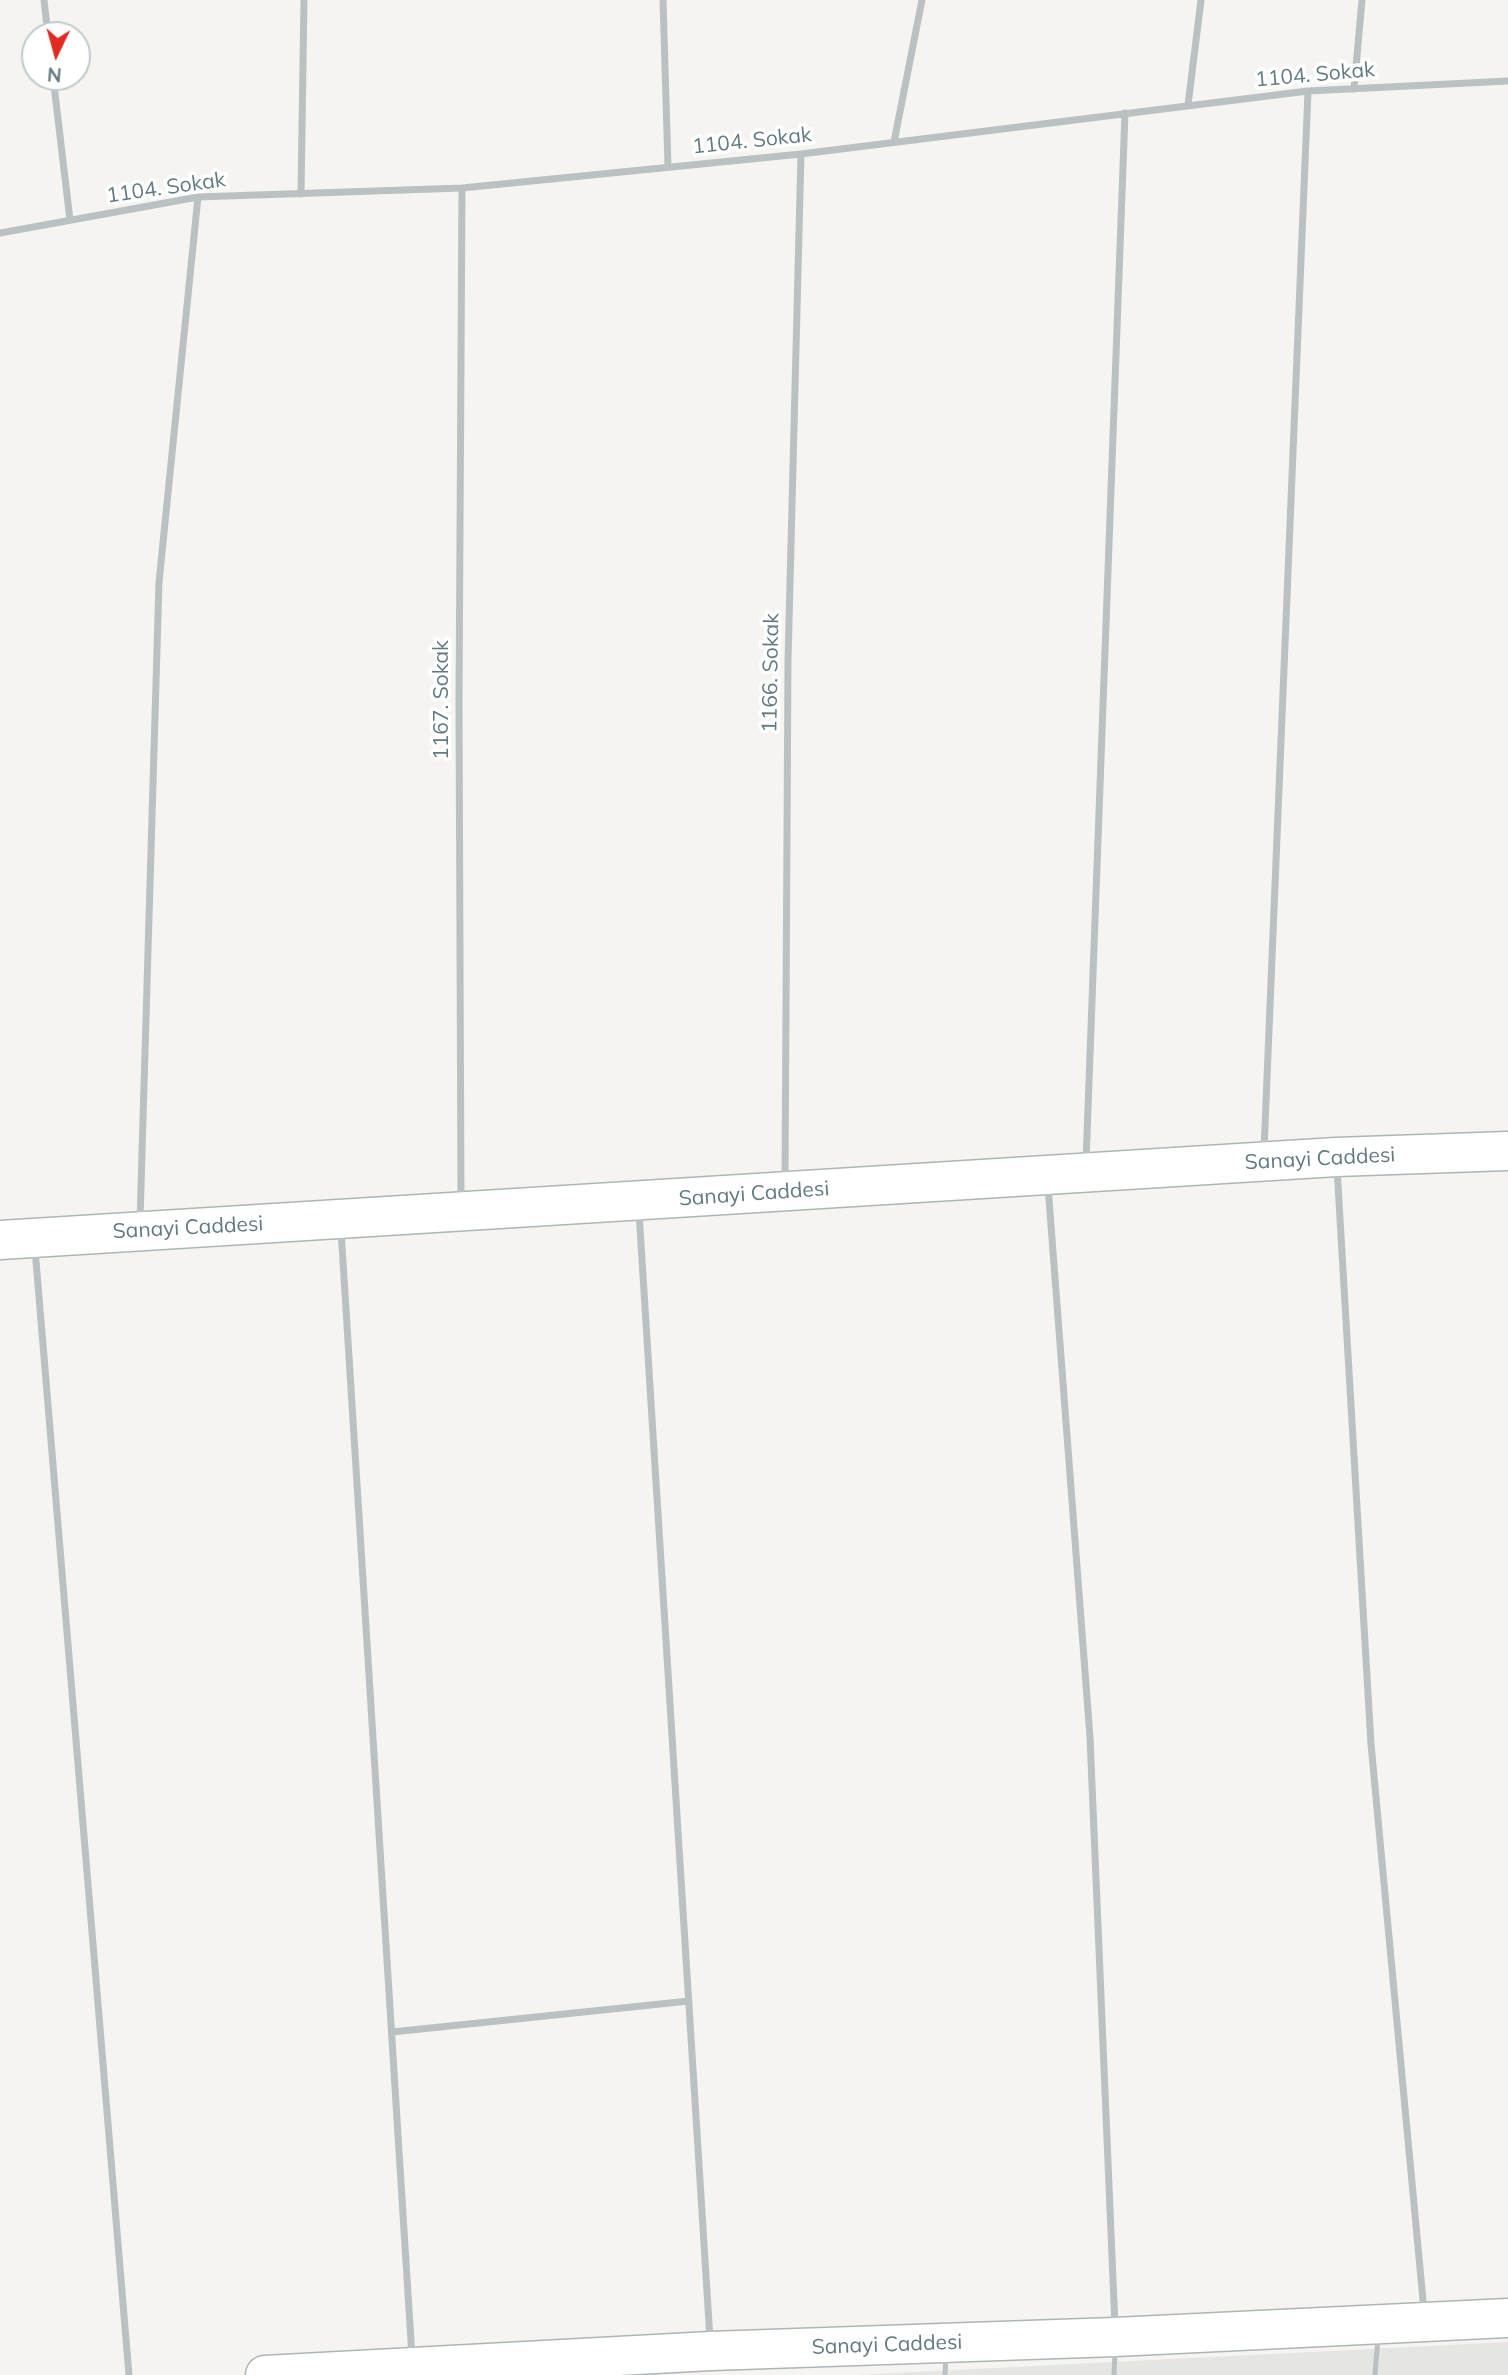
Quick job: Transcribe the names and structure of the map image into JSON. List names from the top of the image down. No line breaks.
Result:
{"streets":{"street":["1104. Sokak","1166. Sokak","1167. Sokak","Sanayi Caddesi"]},"crossings":[["1104. Sokak","1166. Sokak"],["1104. Sokak","1167. Sokak"],["1166. Sokak","Sanayi Caddesi"],["1167. Sokak","Sanayi Caddesi"]],"north":"bottom"}
